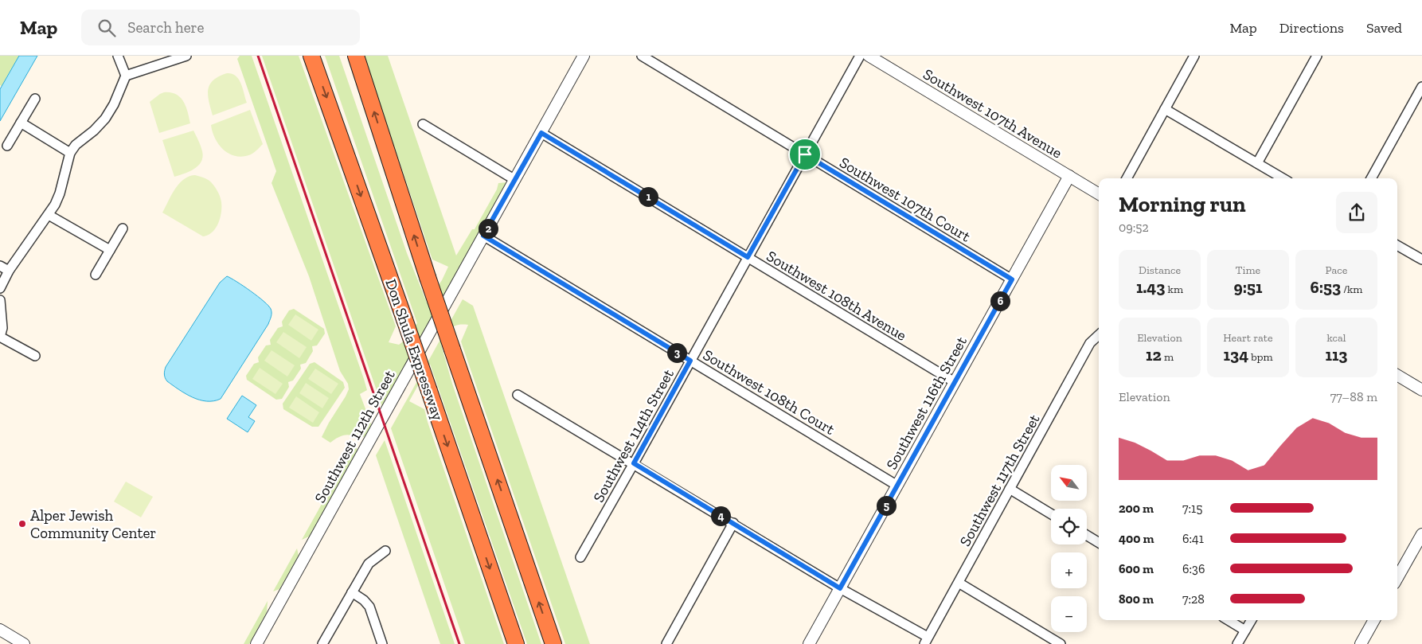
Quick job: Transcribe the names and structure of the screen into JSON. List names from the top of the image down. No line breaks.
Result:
{"streets":{"highway":["Don Shula Expressway"],"street":["Southwest 107th Avenue","Southwest 107th Court","Southwest 108th Avenue","Southwest 108th Court","Southwest 116th Street","Southwest 114th Street","Southwest 112th Street","Southwest 117th Street"]},"crossings":[["Southwest 107th Avenue","Southwest 116th Street"],["Southwest 107th Court","Southwest 116th Street"],["Southwest 107th Court","Southwest 114th Street"],["Southwest 108th Avenue","Southwest 116th Street"],["Southwest 108th Avenue","Southwest 114th Street"],["Southwest 108th Avenue","Southwest 112th Street"],["Southwest 108th Court","Southwest 116th Street"],["Southwest 108th Court","Southwest 114th Street"],["Southwest 108th Court","Southwest 112th Street"]],"places":["Alper Jewish Community Center"],"north":"top left","page":{"header":"Map","search":"Search here","nav":["Map","Directions","Saved"],"heading":["Morning run","09:52"],"pins":["1","2","6","3","5","4"],"stats":[["Distance","1.43 km"],["Time","9:51"],["Pace","6:53 /km"],["Elevation","12 m"],["Heart rate","134 bpm"],["kcal","113"]],"chart":["Elevation","77–88 m"],"map_buttons":["+","−"],"list":[{"name":"200 m","note":"7:15"},{"name":"400 m","note":"6:41"},{"name":"600 m","note":"6:36"},{"name":"800 m","note":"7:28"}]}}
